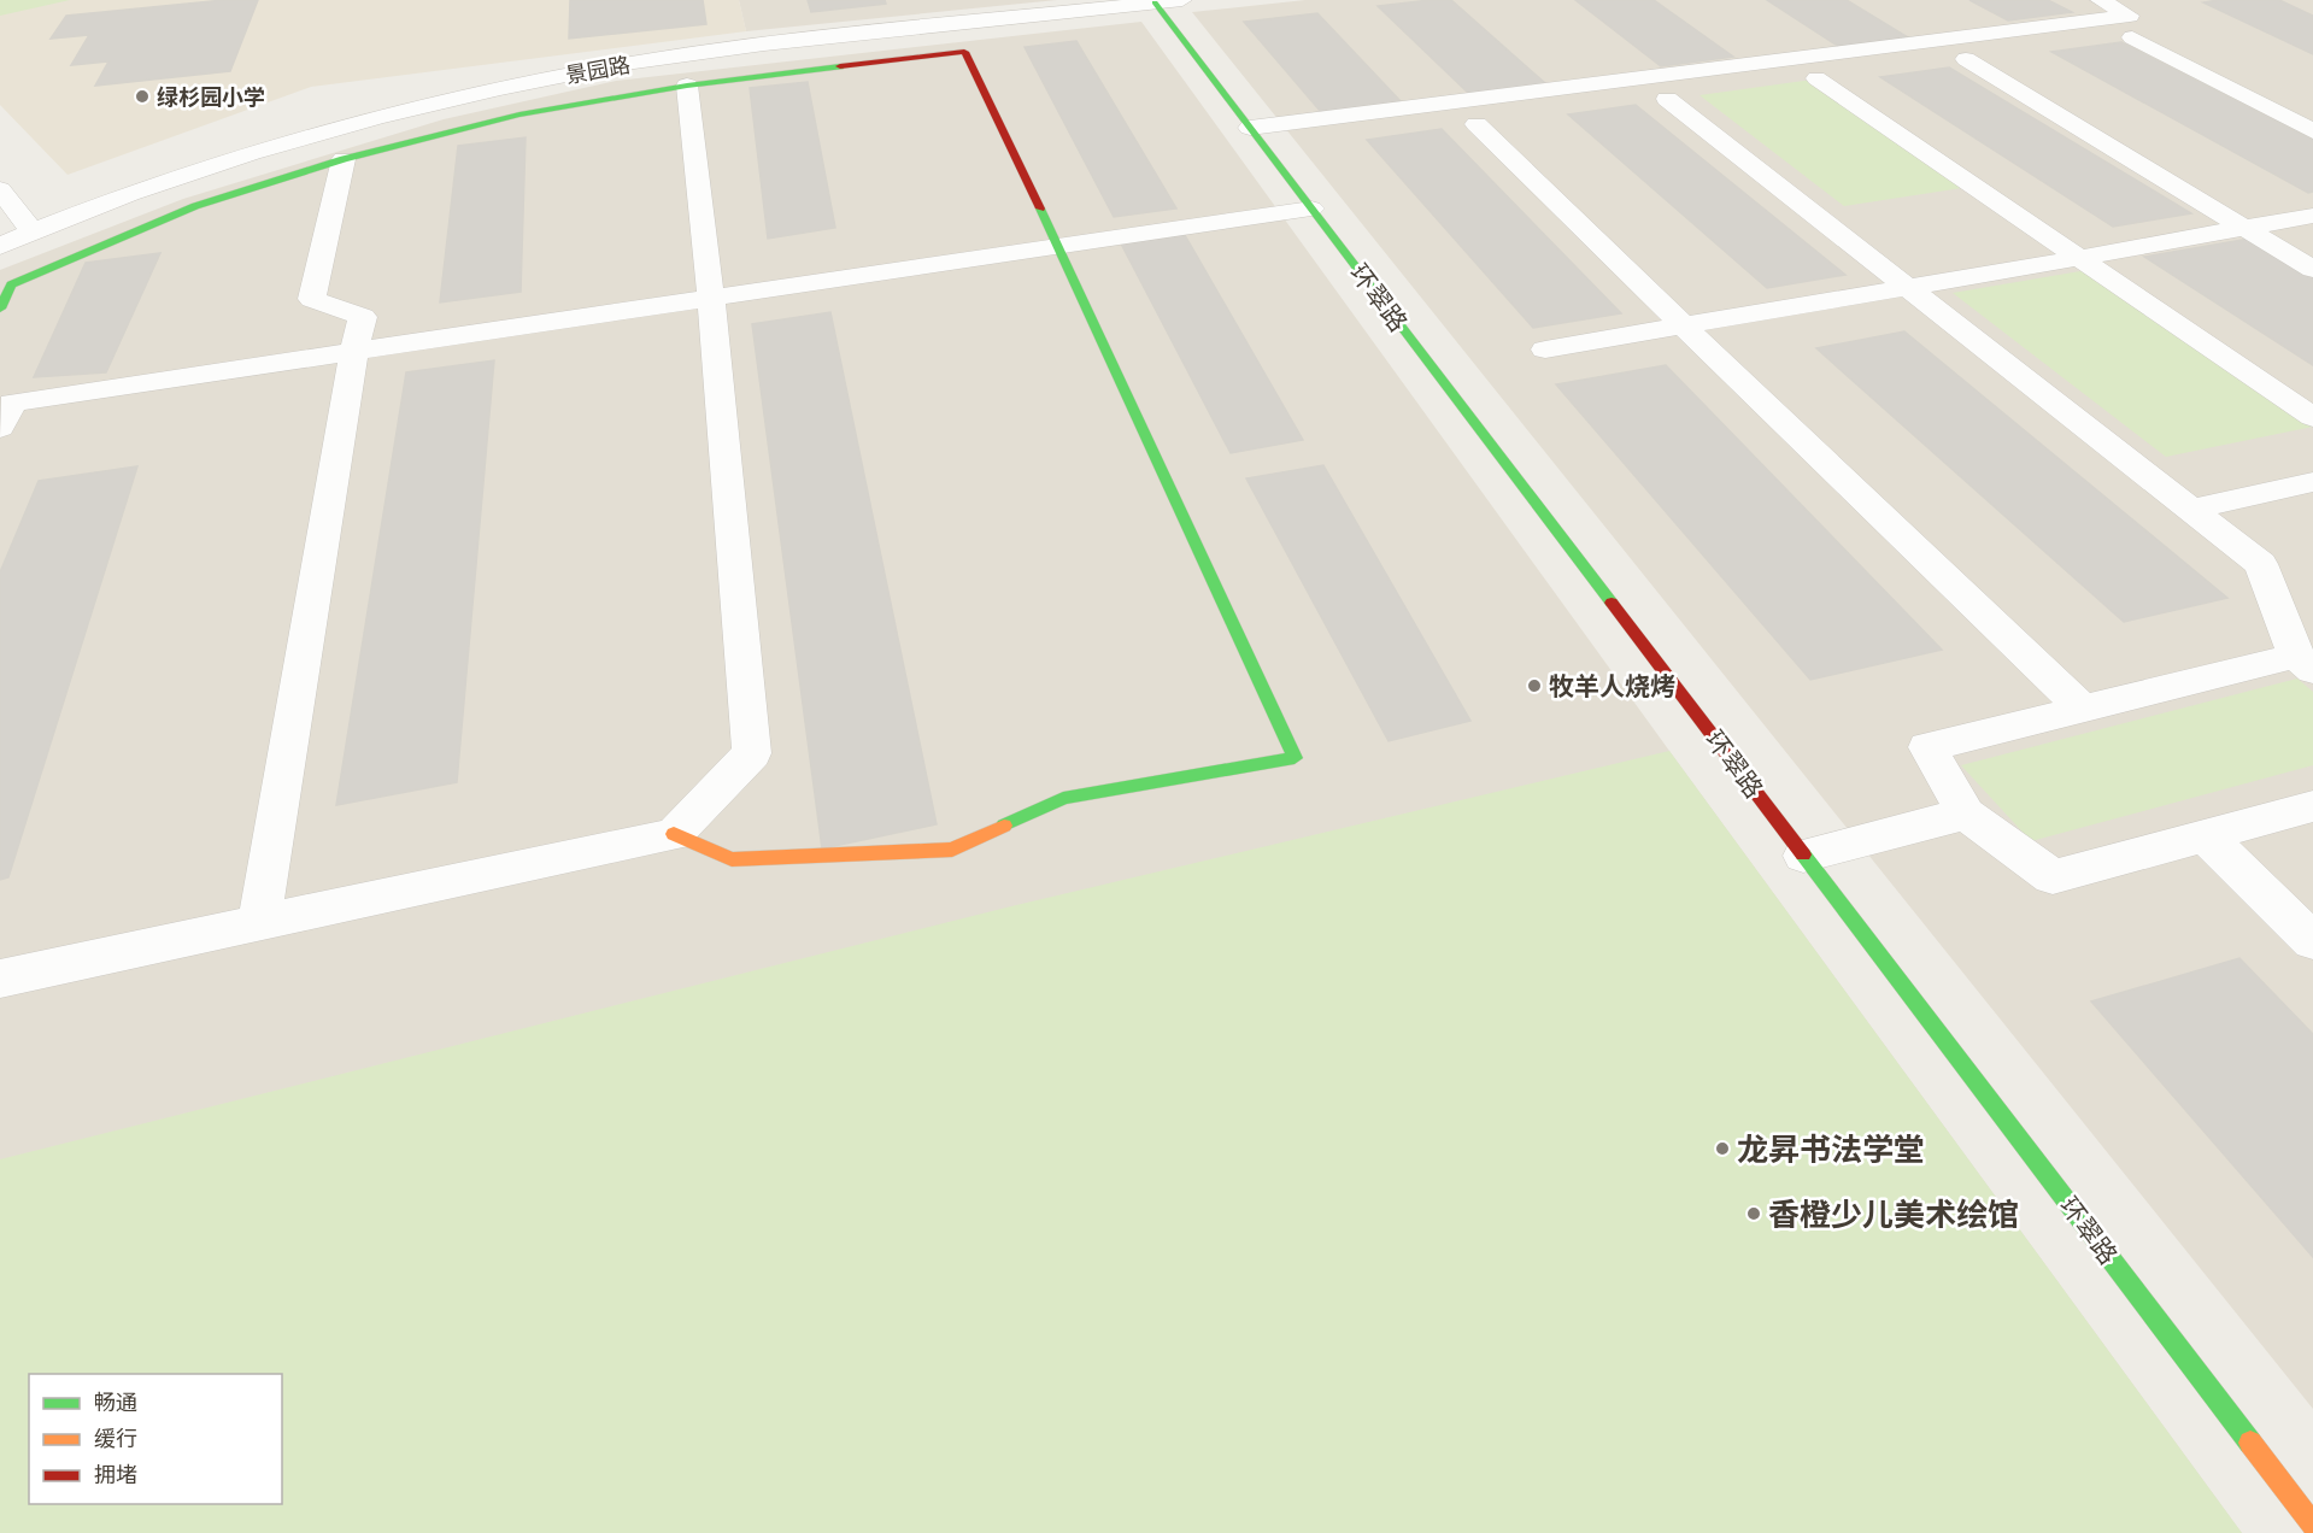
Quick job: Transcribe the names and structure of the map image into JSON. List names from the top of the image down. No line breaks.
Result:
{"streets":{"street":["景园路","环翠路"]},"crossings":[["景园路","环翠路"]],"places":["绿杉园小学","牧羊人烧烤","龙昇书法学堂","香橙少儿美术绘馆"],"legend":["畅通","缓行","拥堵"]}
